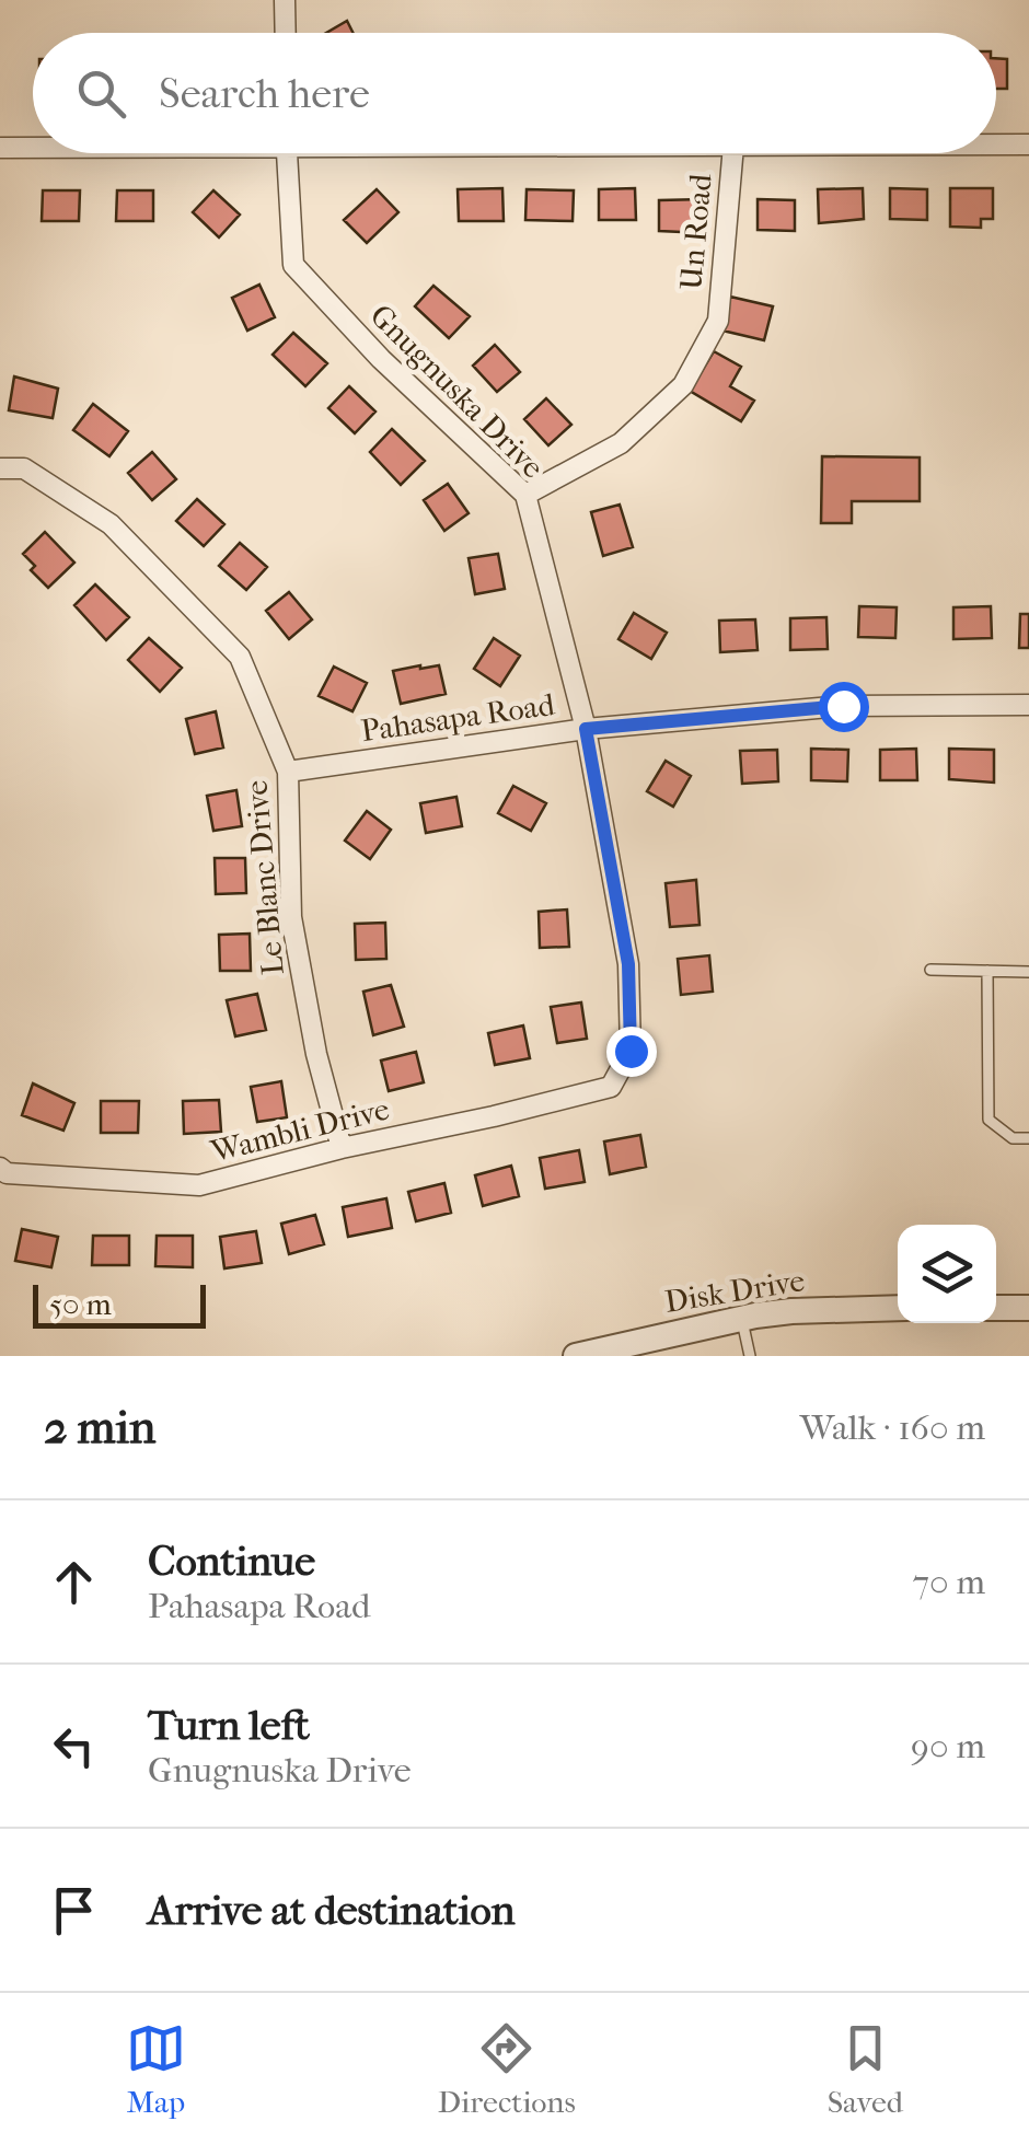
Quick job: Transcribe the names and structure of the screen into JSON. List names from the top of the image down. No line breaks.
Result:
{"streets":{"street":["Un Road","Gnugnuska Drive","Pahasapa Road","Le Blanc Drive","Wambli Drive","Disk Drive"]},"crossings":[["Un Road","Gnugnuska Drive"],["Gnugnuska Drive","Pahasapa Road"],["Gnugnuska Drive","Wambli Drive"],["Pahasapa Road","Le Blanc Drive"],["Le Blanc Drive","Wambli Drive"]],"scale_bar":"50 m","page":{"search":"Search here","scale":"50 m","heading":["2 min","Walk · 160 m"],"list":[["Continue","Pahasapa Road","70 m"],["Turn left","Gnugnuska Drive","90 m"],"Arrive at destination"],"nav":["Map","Directions","Saved"]}}
